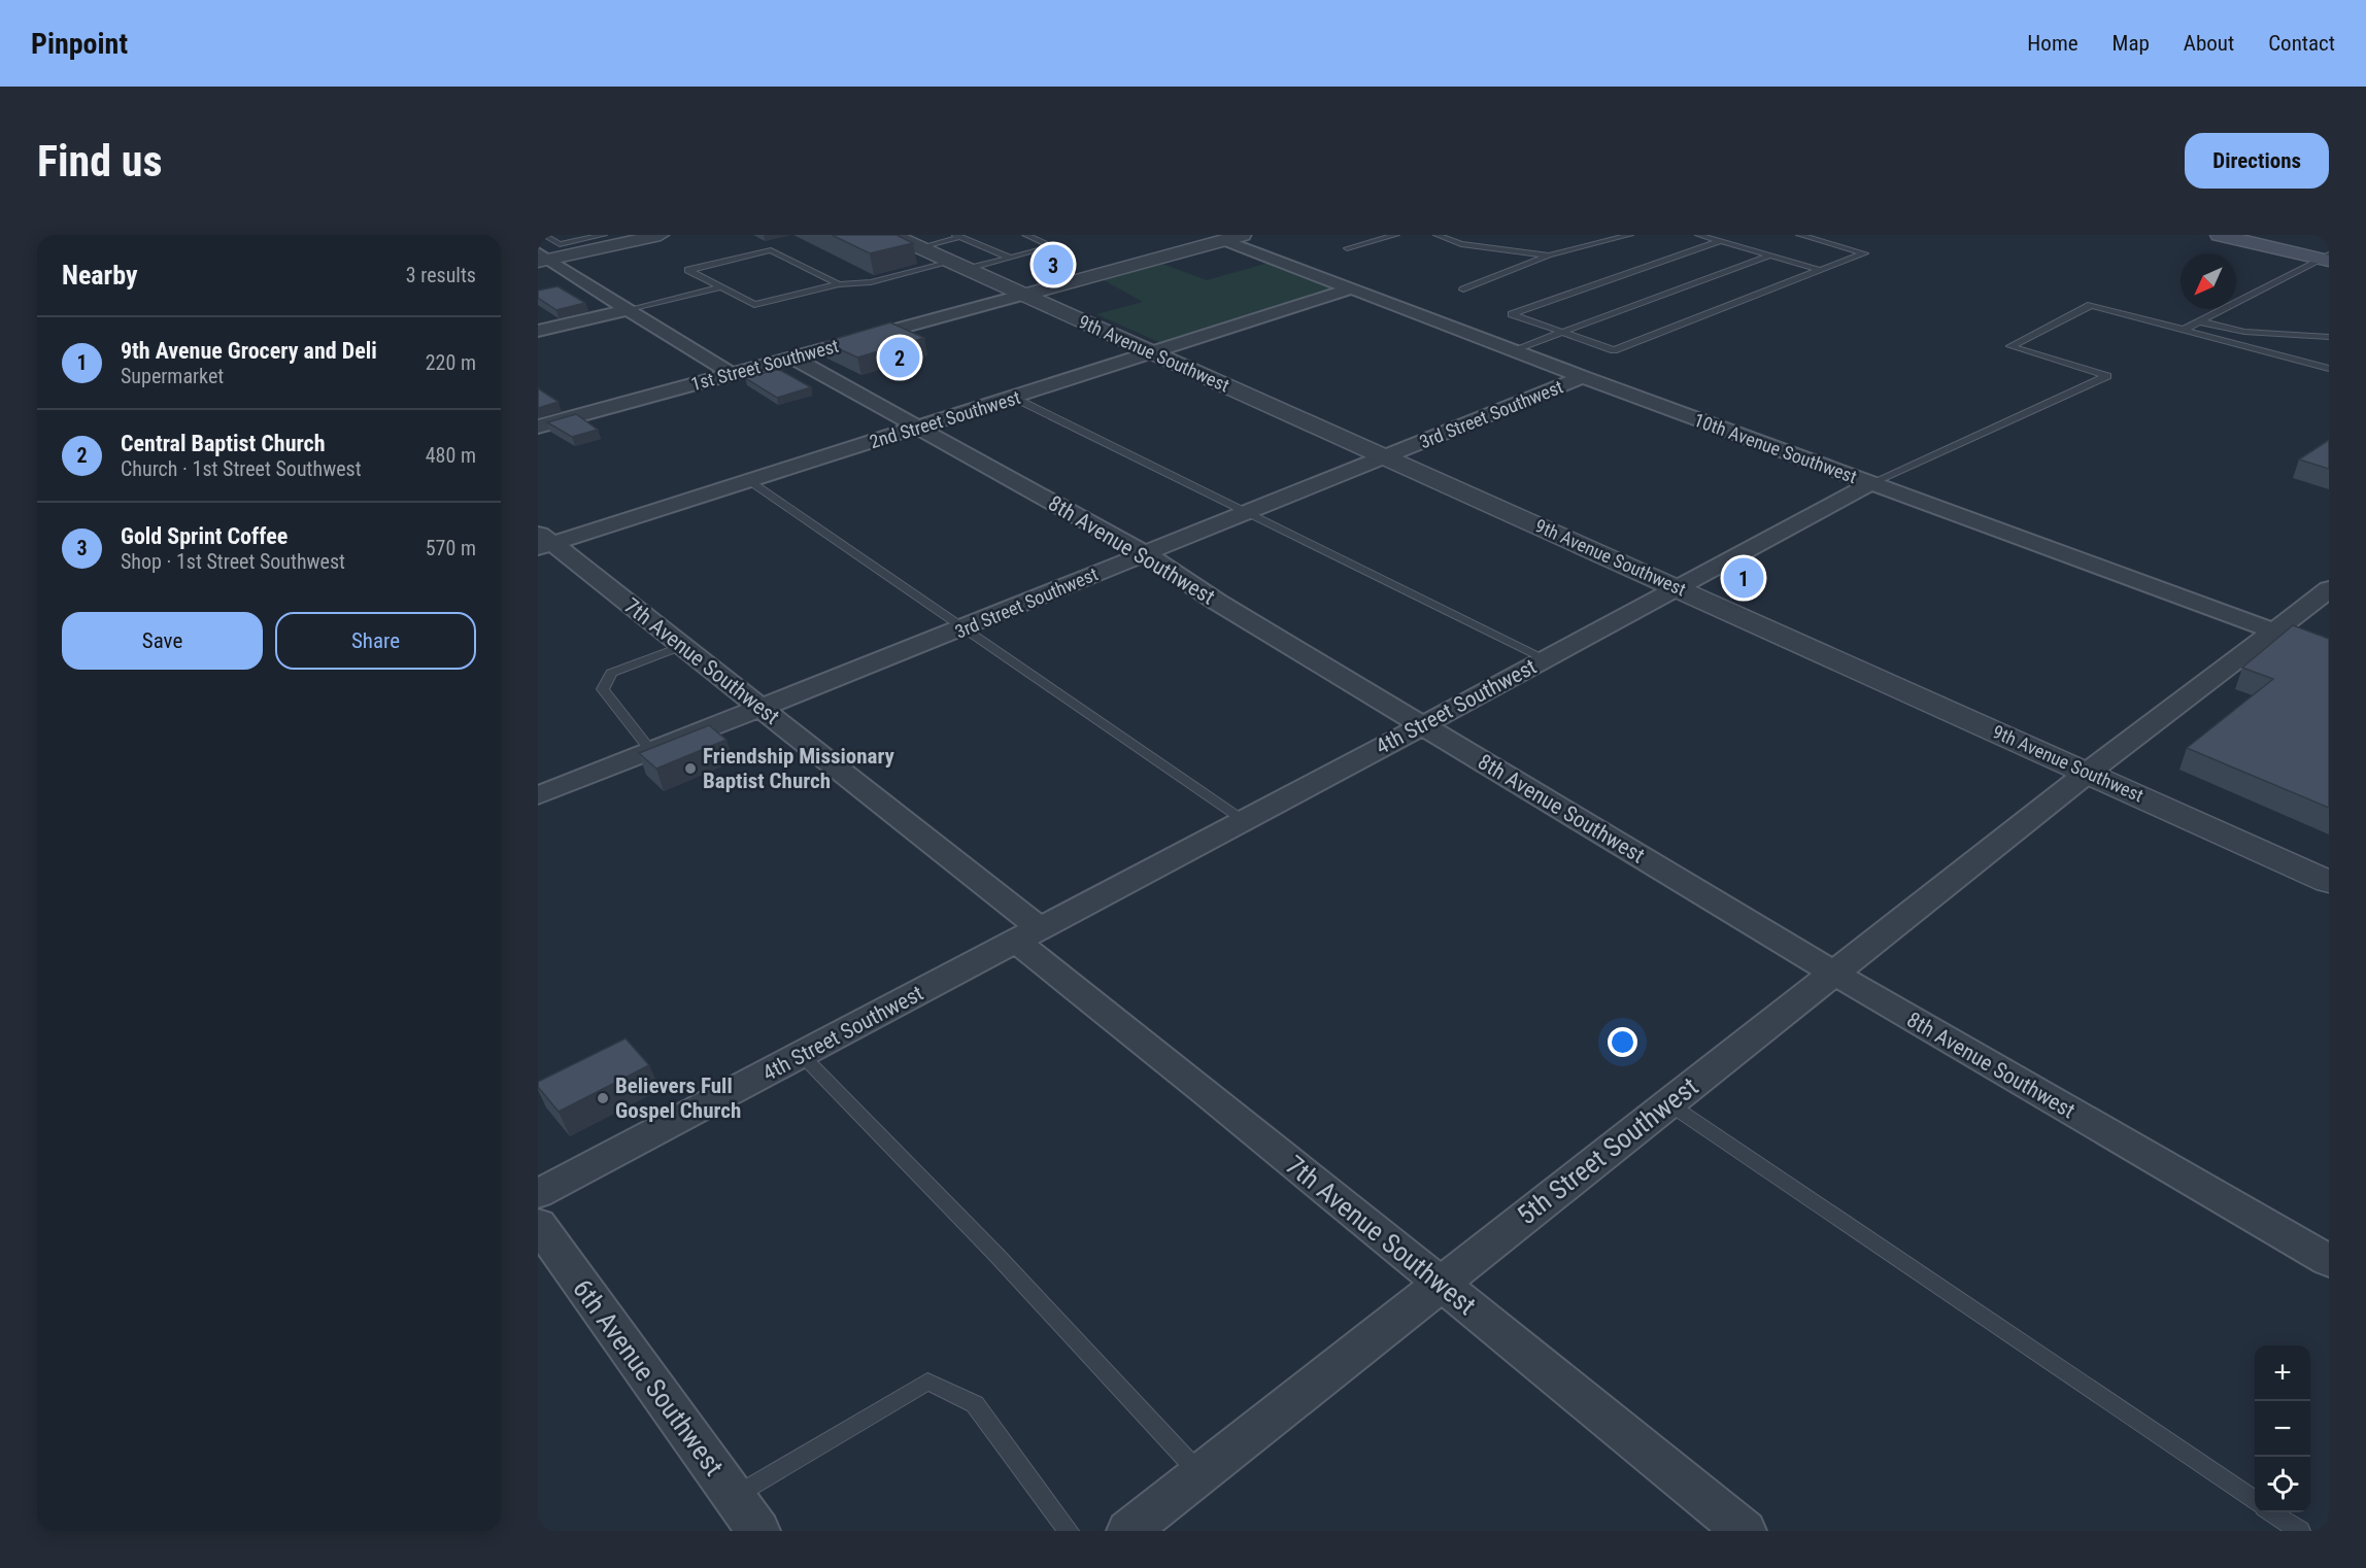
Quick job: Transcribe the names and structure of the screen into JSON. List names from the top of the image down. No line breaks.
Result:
{"streets":{"street":["9th Avenue Southwest","1st Street Southwest","3rd Street Southwest","2nd Street Southwest","10th Avenue Southwest","8th Avenue Southwest","7th Avenue Southwest","4th Street Southwest","5th Street Southwest","6th Avenue Southwest"]},"crossings":[["9th Avenue Southwest","1st Street Southwest"],["9th Avenue Southwest","3rd Street Southwest"],["9th Avenue Southwest","2nd Street Southwest"],["9th Avenue Southwest","4th Street Southwest"],["9th Avenue Southwest","5th Street Southwest"],["1st Street Southwest","10th Avenue Southwest"],["1st Street Southwest","8th Avenue Southwest"],["3rd Street Southwest","10th Avenue Southwest"],["3rd Street Southwest","8th Avenue Southwest"],["3rd Street Southwest","7th Avenue Southwest"],["2nd Street Southwest","10th Avenue Southwest"],["2nd Street Southwest","8th Avenue Southwest"],["2nd Street Southwest","7th Avenue Southwest"],["10th Avenue Southwest","4th Street Southwest"],["10th Avenue Southwest","5th Street Southwest"],["8th Avenue Southwest","4th Street Southwest"],["8th Avenue Southwest","5th Street Southwest"],["7th Avenue Southwest","4th Street Southwest"],["7th Avenue Southwest","5th Street Southwest"]],"places":["Friendship Missionary Baptist Church","Believers Full Gospel Church"],"north":"bottom left","page":{"header":"Pinpoint","nav":["Home","Map","About","Contact"],"buttons":["Directions",["Save","Share"]],"title":"Find us","heading":["Nearby","3 results"],"pins":["3","2","1"],"list":[{"mark":"1","name":"9th Avenue Grocery and Deli","note":"Supermarket","value":"220 m"},{"mark":"2","name":"Central Baptist Church","note":"Church · 1st Street Southwest","value":"480 m"},{"mark":"3","name":"Gold Sprint Coffee","note":"Shop · 1st Street Southwest","value":"570 m"}],"map_buttons":["+","−"]}}
